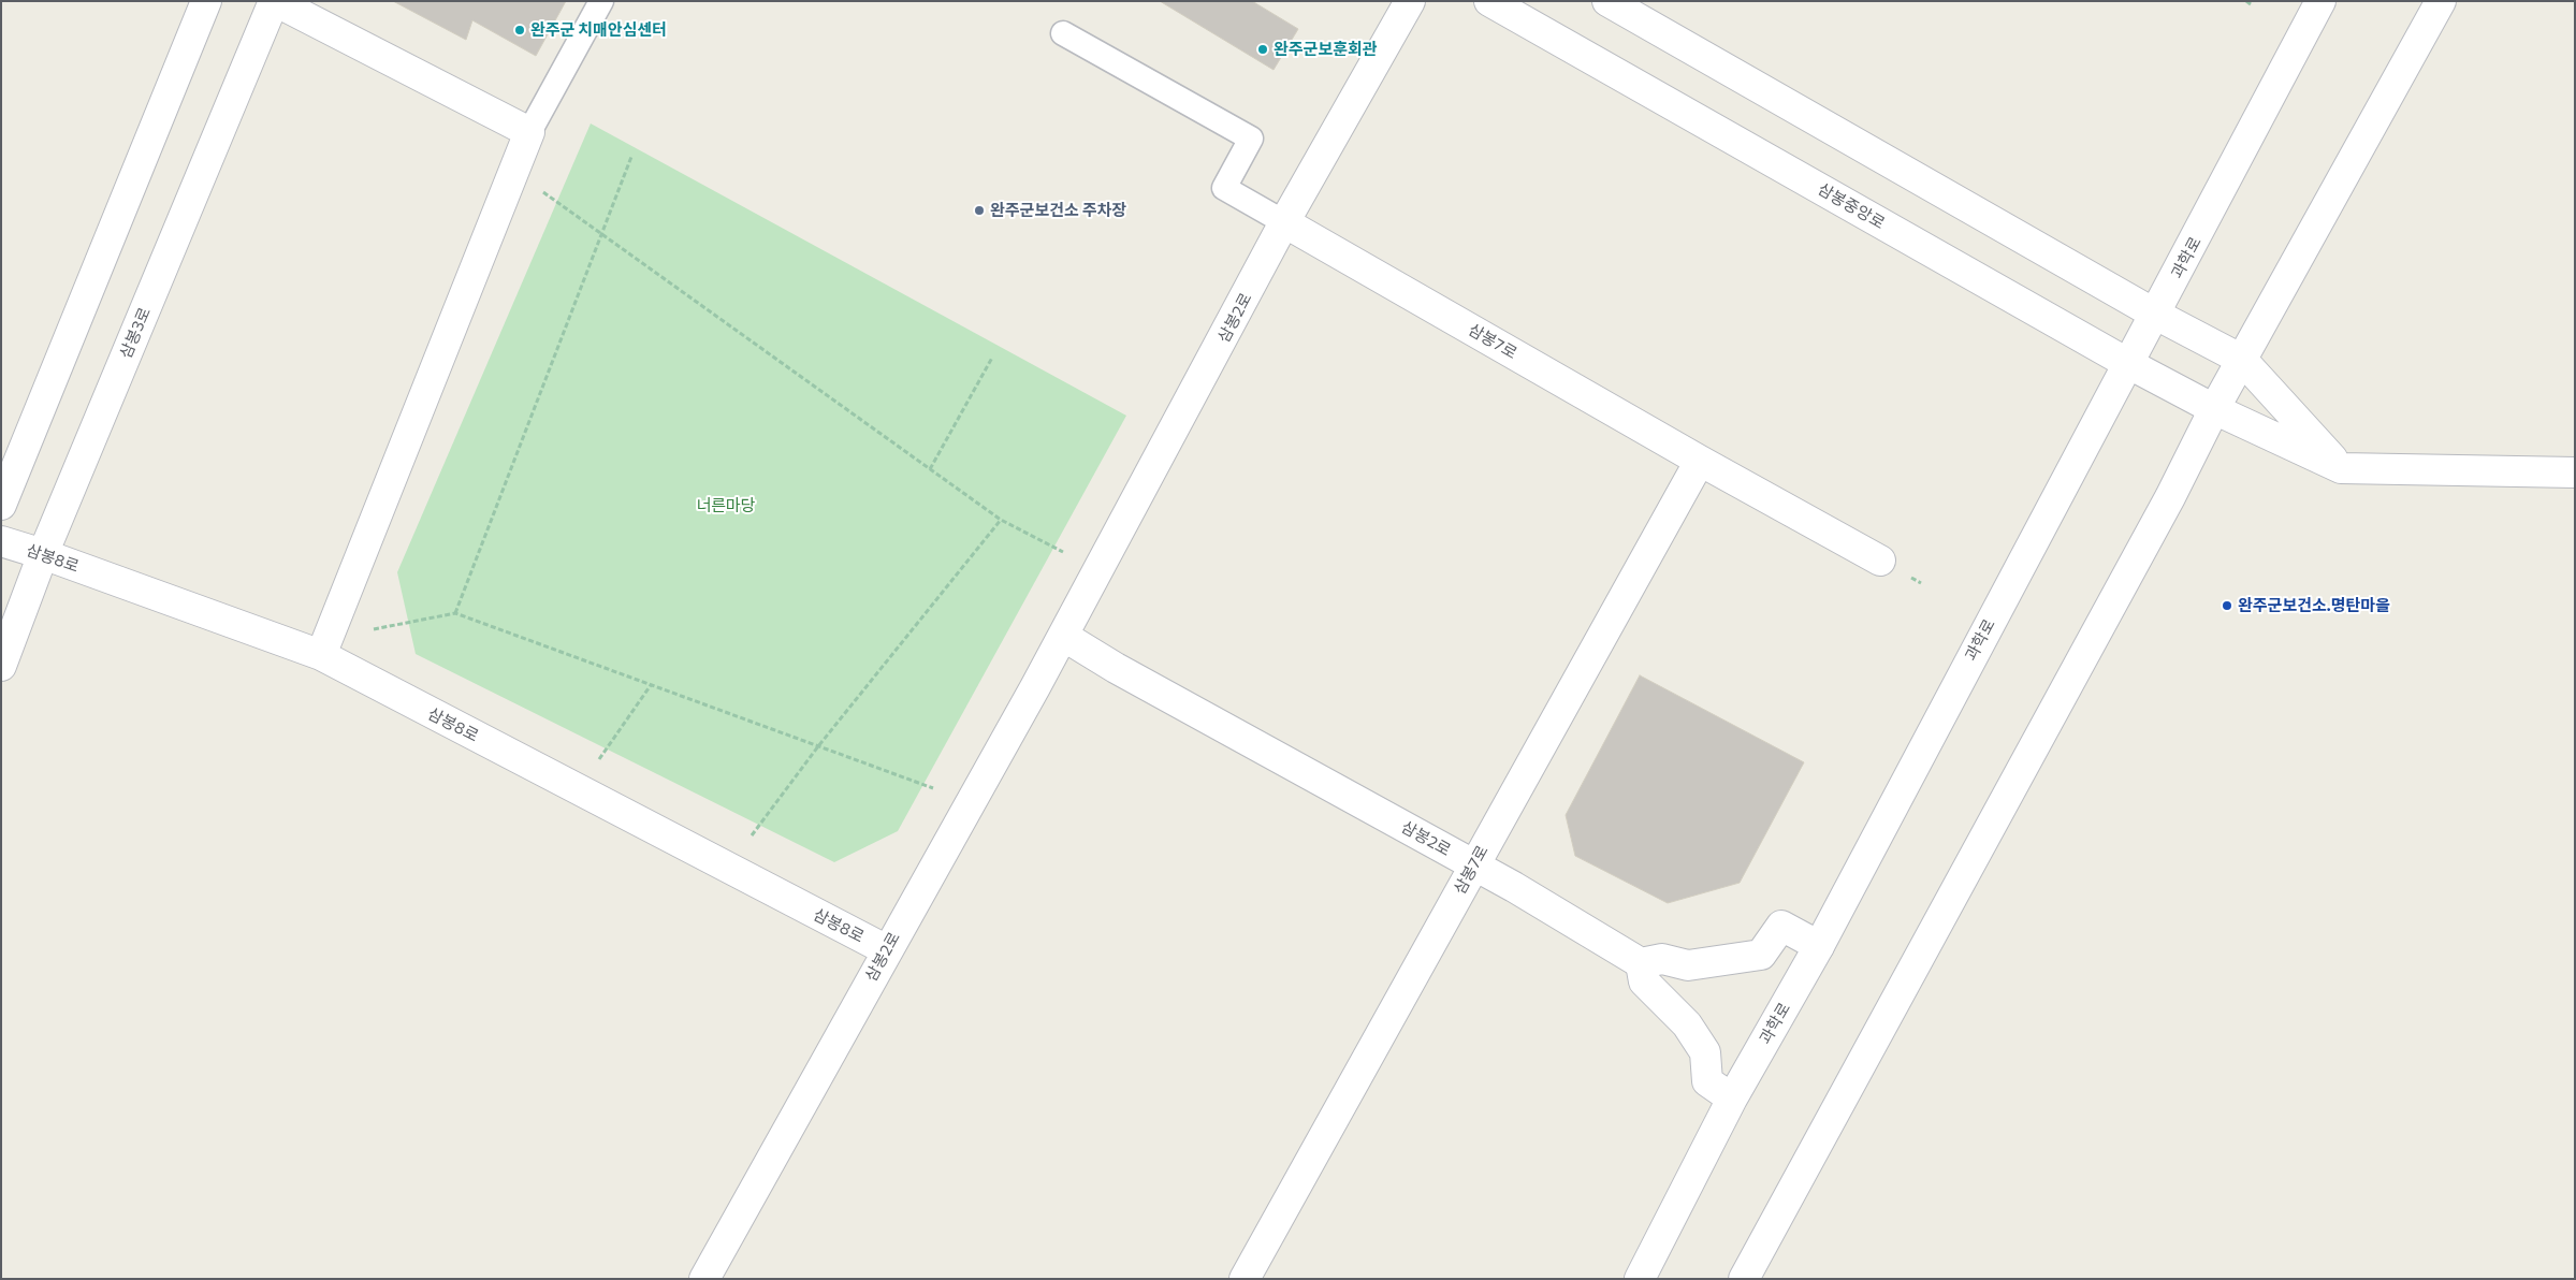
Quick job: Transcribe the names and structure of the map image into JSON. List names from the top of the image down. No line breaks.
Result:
{"streets":{"street":["삼봉중앙로","과학로","삼봉2로","삼봉3로","삼봉7로","삼봉8로"]},"crossings":[["삼봉중앙로","과학로"],["삼봉2로","삼봉7로"],["삼봉2로","삼봉8로"],["삼봉3로","삼봉8로"]],"parks":["너른마당"],"places":["완주군 치매안심센터","완주군보훈회관","완주군보건소 주차장","완주군보건소.명탄마을"]}
